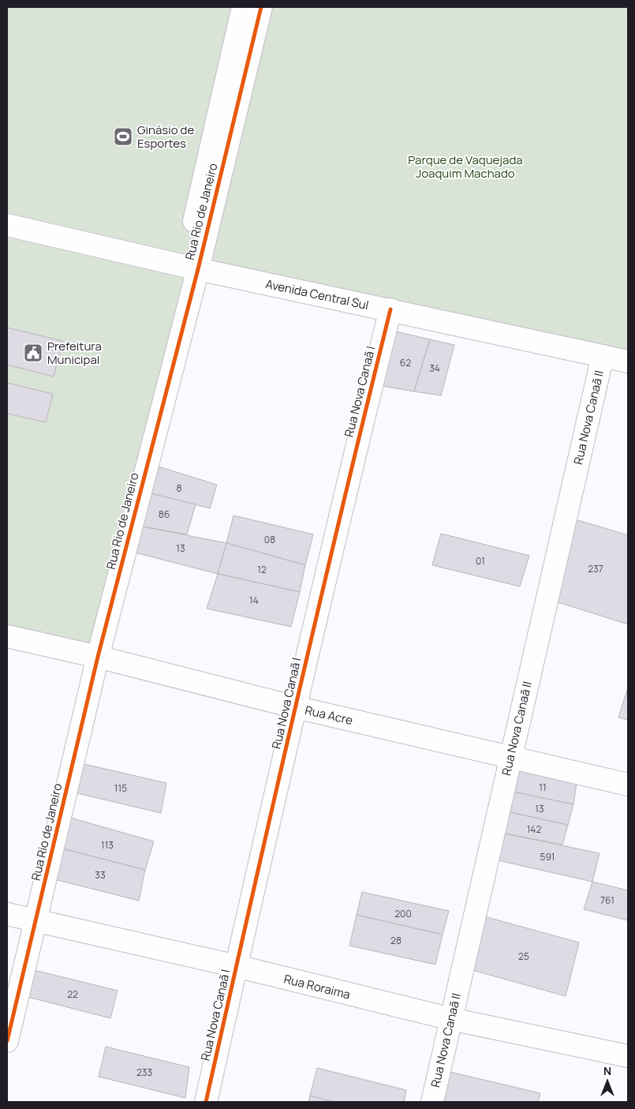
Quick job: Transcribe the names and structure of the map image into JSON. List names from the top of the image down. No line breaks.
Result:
{"streets":{"street":["Rua Rio de Janeiro","Avenida Central Sul","Rua Nova Canaã I","Rua Nova Canaã II","Rua Acre","Rua Roraima"]},"crossings":[["Rua Rio de Janeiro","Avenida Central Sul"],["Rua Rio de Janeiro","Rua Acre"],["Rua Rio de Janeiro","Rua Roraima"],["Avenida Central Sul","Rua Nova Canaã I"],["Avenida Central Sul","Rua Nova Canaã II"],["Rua Nova Canaã I","Rua Acre"],["Rua Nova Canaã I","Rua Roraima"],["Rua Nova Canaã II","Rua Acre"],["Rua Nova Canaã II","Rua Roraima"]],"parks":["Parque de Vaquejada Joaquim Machado"],"places":{"sports":["Ginásio de Esportes"],"public building":["Prefeitura Municipal"]},"house_numbers":["62","34","8","86","08","13","01","237","12","14","11","115","13","142","113","591","33","761","200","28","25","22","233"],"north":"top"}
